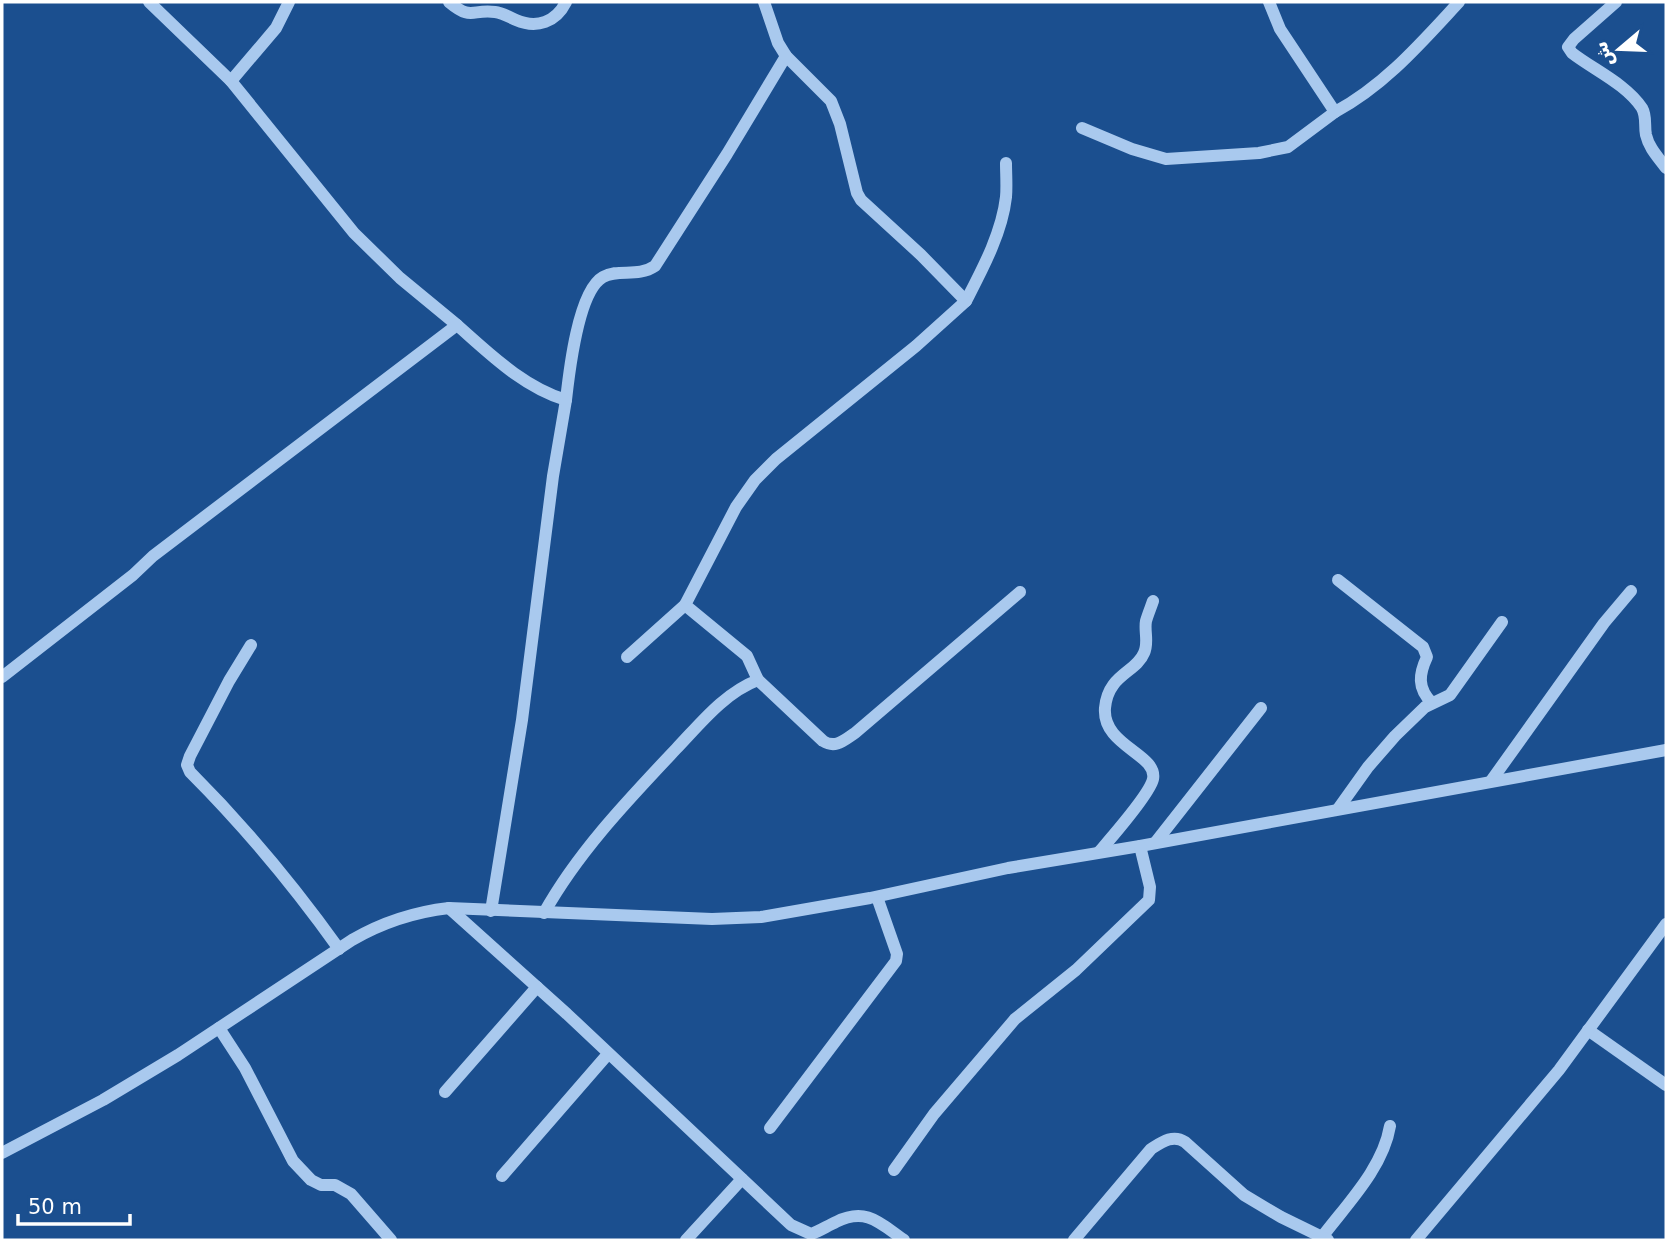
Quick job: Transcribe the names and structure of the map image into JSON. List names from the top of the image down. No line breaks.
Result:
{"scale_bar":"50 m","north":"left"}
